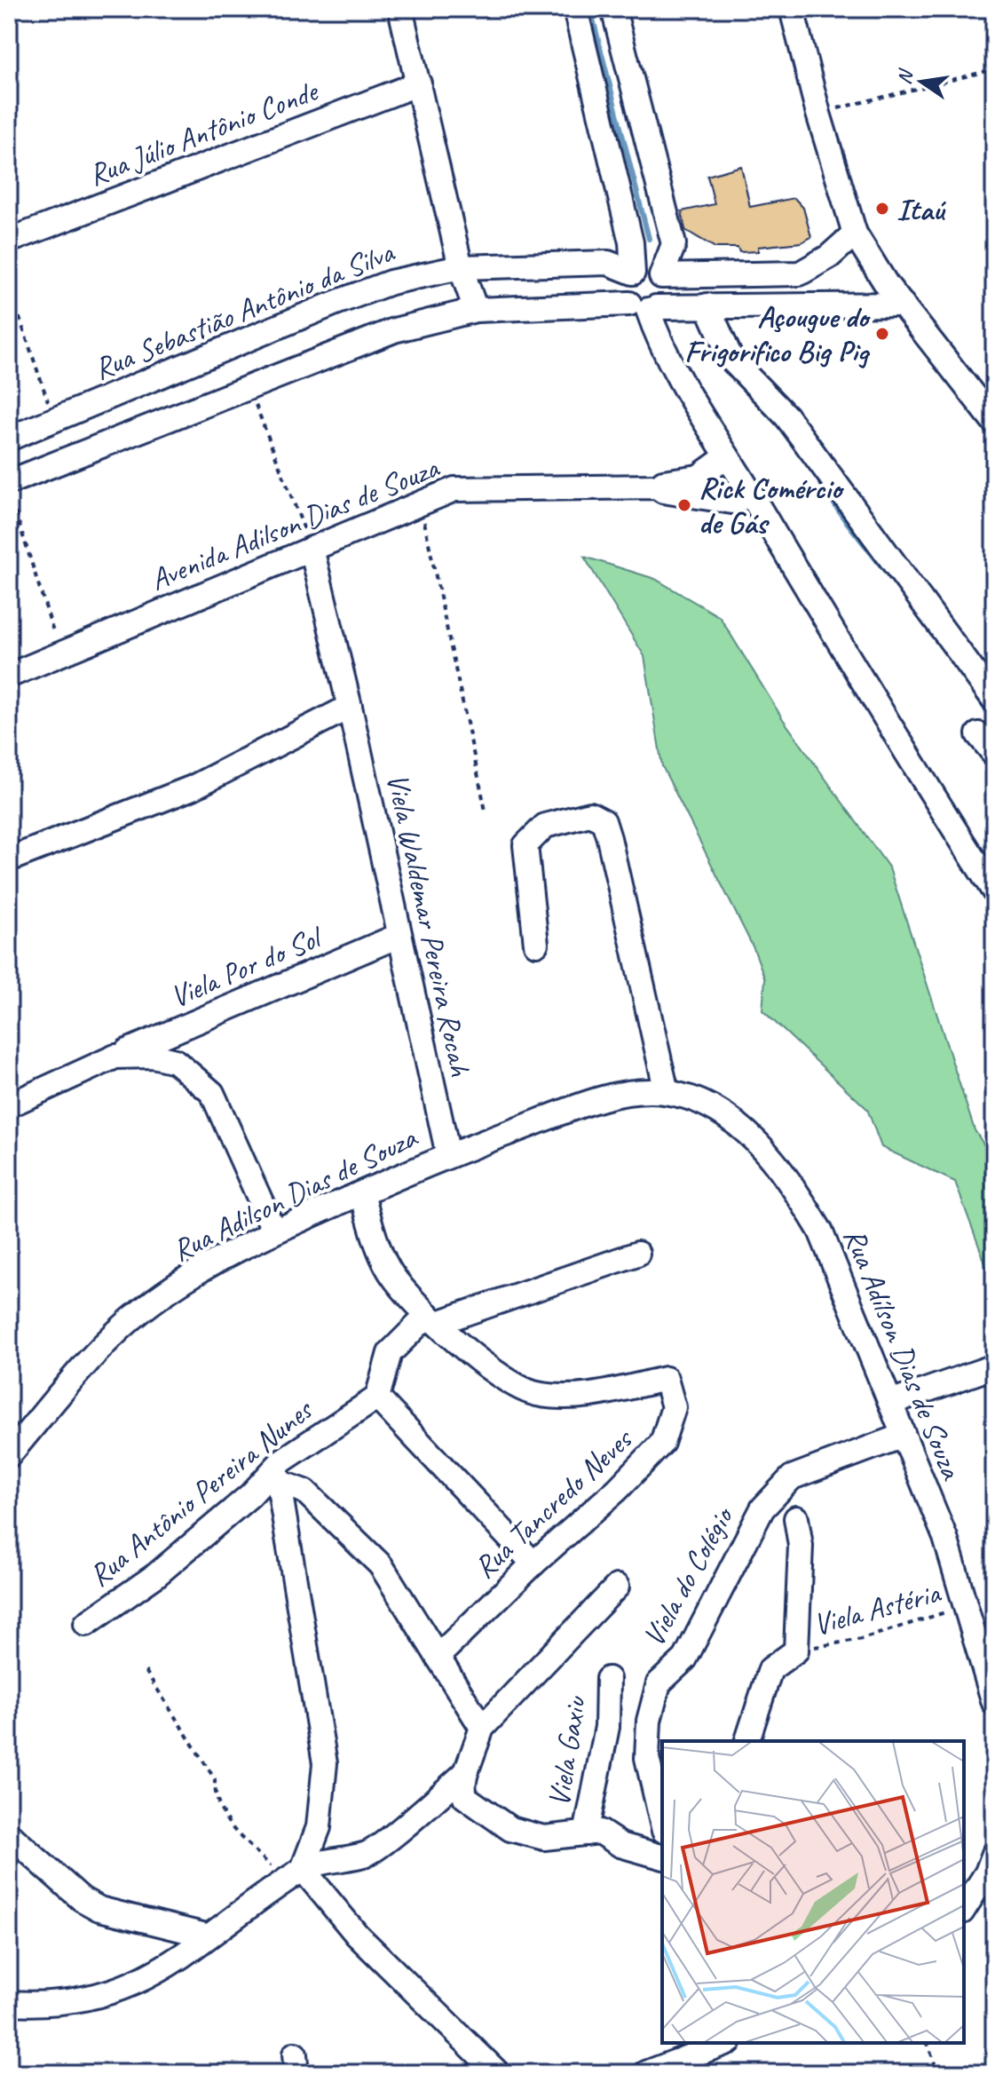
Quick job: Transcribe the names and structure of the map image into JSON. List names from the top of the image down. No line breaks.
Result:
{"streets":{"street":["Rua Júlio Antônio Conde","Rua Sebastião Antônio da Silva","Avenida Adilson Dias de Souza","Viela Waldemar Pereira Rocah","Viela Por do Sol","Rua Adilson Dias de Souza","Rua Adílson Dias de Souza","Rua Antônio Pereira Nunes","Rua Tancredo Neves","Viela do Colégio","Viela Gaxiu"],"path":["Viela Astéria"]},"crossings":[["Avenida Adilson Dias de Souza","Viela Waldemar Pereira Rocah"],["Viela Waldemar Pereira Rocah","Viela Por do Sol"],["Viela Waldemar Pereira Rocah","Rua Adilson Dias de Souza"],["Rua Adilson Dias de Souza","Rua Adílson Dias de Souza"],["Rua Adílson Dias de Souza","Viela do Colégio"],["Rua Adílson Dias de Souza","Viela Astéria"]],"places":["Itaú","Açougue do Frigorifico Big Pig","Rick Comércio de Gás"],"north":"left"}
